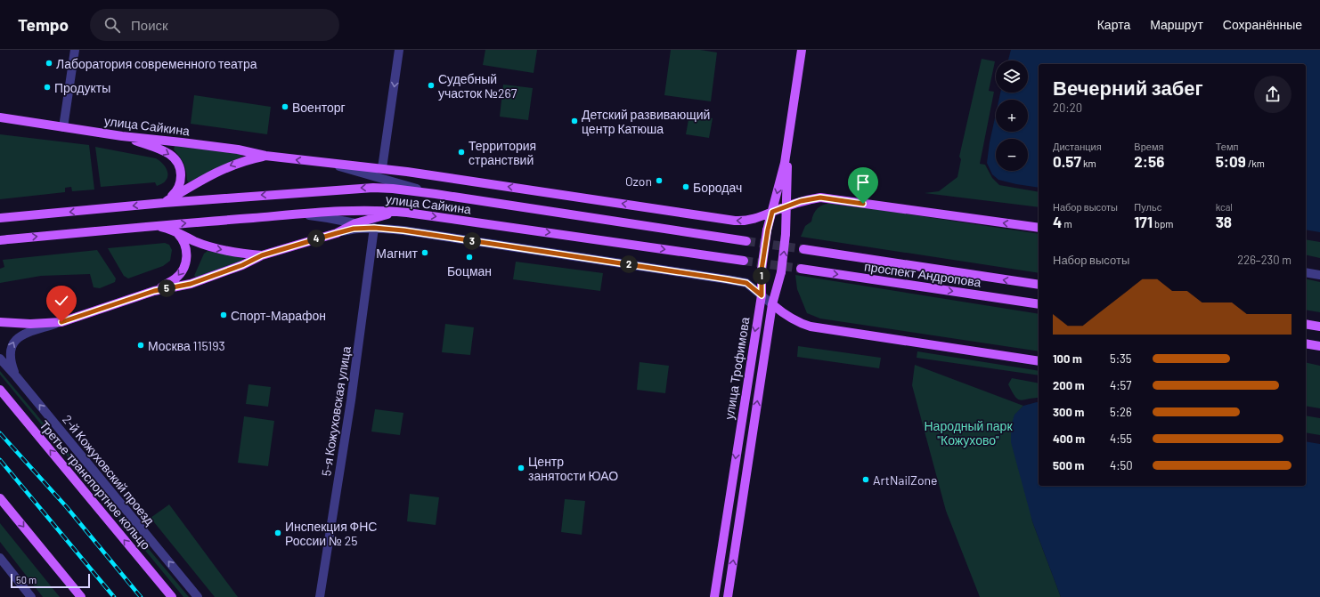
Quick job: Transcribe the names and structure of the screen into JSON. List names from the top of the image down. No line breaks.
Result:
{"streets":{"main road":["улица Сайкина","проспект Андропова","улица Трофимова","Третье транспортное кольцо"],"street":["5-я Кожуховская улица","2-й Кожуховский проезд"]},"one_way":["2-й Кожуховский проезд"],"parks":["Народный парк \"Кожухово\""],"places":["Лаборатория современного театра","Судебный участок №267","Продукты","Военторг","Детский развивающий центр Катюша","Территория странствий","Ozon","Бородач","Магнит","Боцман","Спорт-Марафон","Москва 115193","Центр занятости ЮАО","ArtNailZone","Инспекция ФНС России № 25"],"scale_bar":"50 m","page":{"header":"Tempo","search":"Поиск","nav":["Карта","Маршрут","Сохранённые"],"map_buttons":["+","−"],"heading":["Вечерний забег","20:20"],"stats":[["Дистанция","0.57 km"],["Время","2:56"],["Темп","5:09 /km"],["Набор высоты","4 m"],["Пульс","171 bpm"],["kcal","38"]],"pins":["4","3","2","1","5"],"chart":["Набор высоты","226–230 m"],"list":[{"name":"100 m","note":"5:35"},{"name":"200 m","note":"4:57"},{"name":"300 m","note":"5:26"},{"name":"400 m","note":"4:55"},{"name":"500 m","note":"4:50"}],"scale":"50 m"}}
